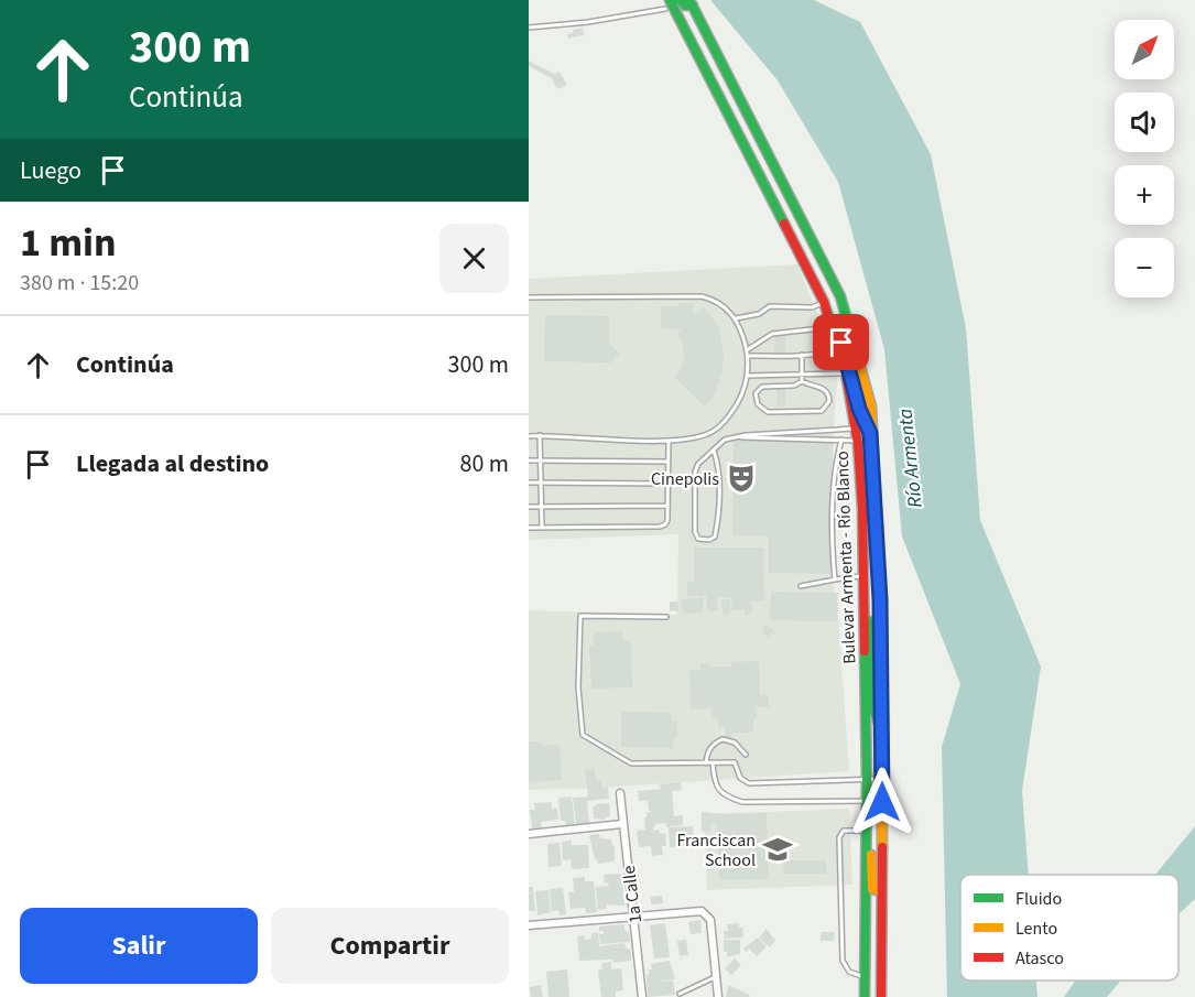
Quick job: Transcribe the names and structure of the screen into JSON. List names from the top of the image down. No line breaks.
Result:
{"streets":{"main road":["Bulevar Armenta - Río Blanco"],"street":["1a Calle"]},"water":["Río Armenta"],"places":{"theatre":["Cinepolis"],"school or university":["Franciscan School"]},"legend":["Fluido","Lento","Atasco"],"north":"top right","page":{"turn":["300 m","Continúa"],"map_buttons":["+","−"],"then":"Luego","heading":["1 min","380 m · 15:20"],"list":[{"name":"Continúa","value":"300 m"},{"name":"Llegada al destino","value":"80 m"}],"buttons":["Salir","Compartir"]}}
